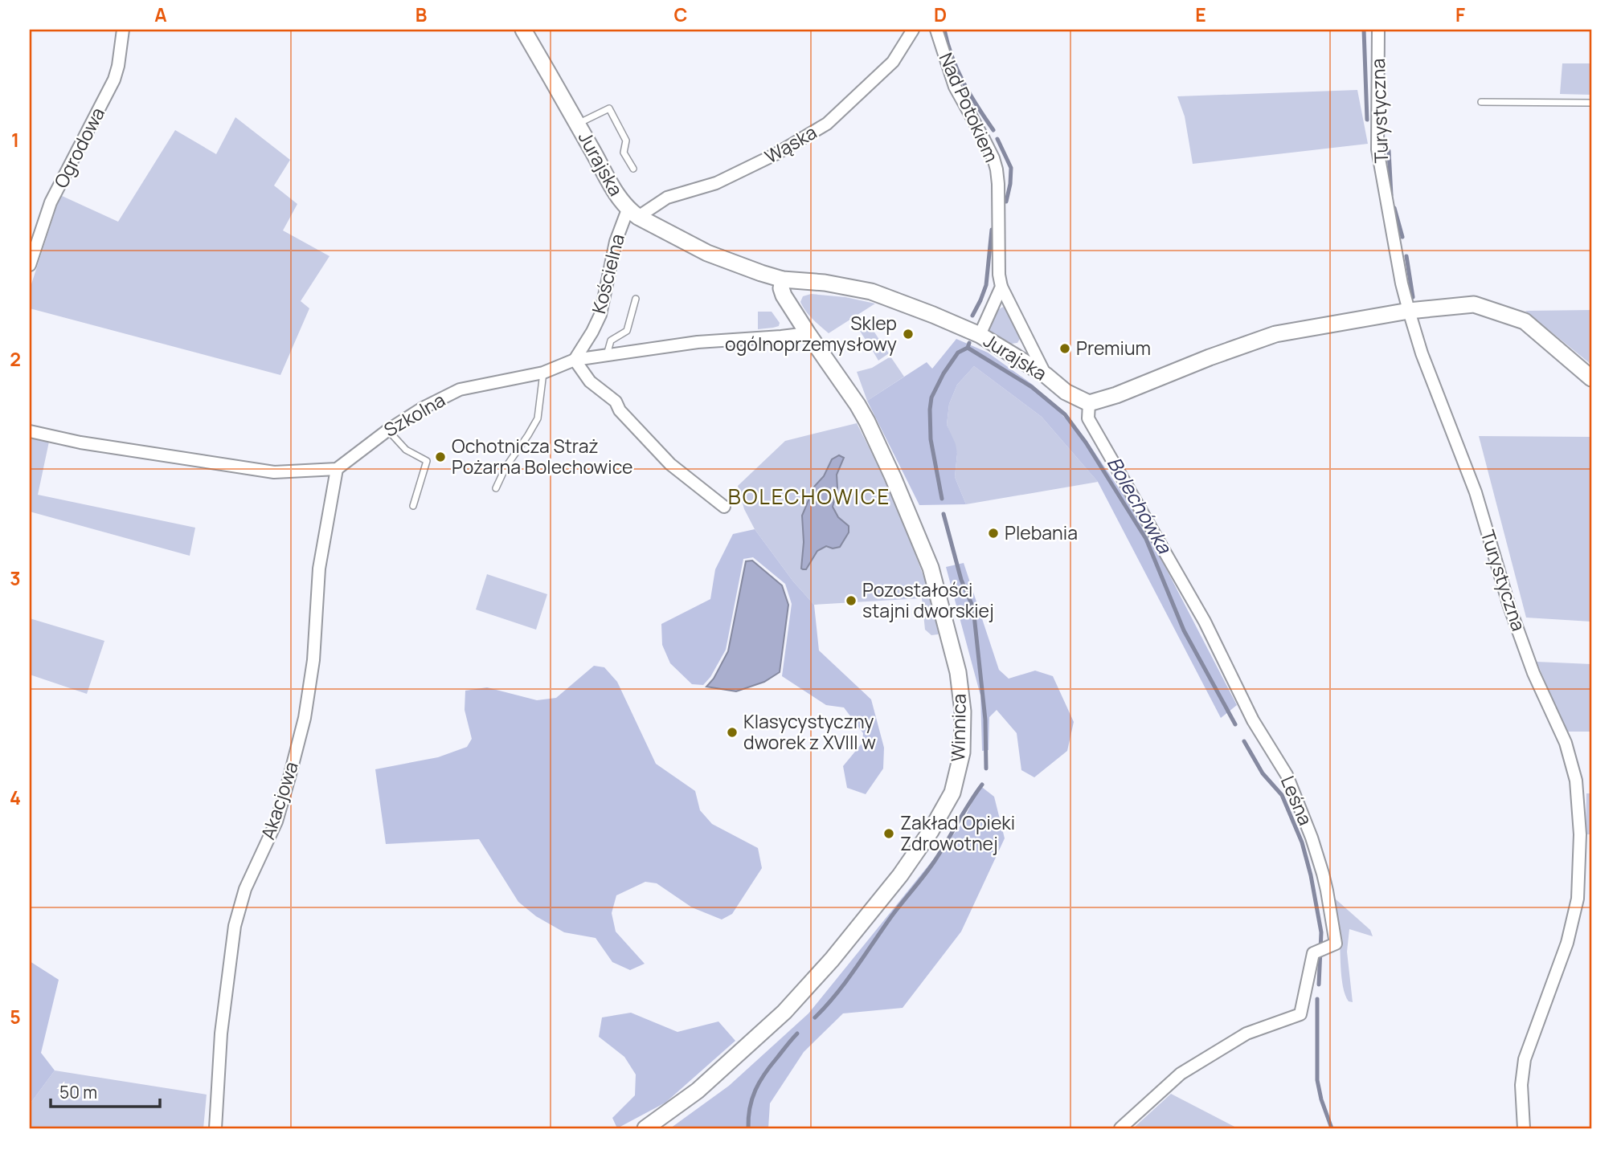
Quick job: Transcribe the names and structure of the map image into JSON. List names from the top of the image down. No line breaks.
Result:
{"streets":{"street":["Nad Potokiem","Turystyczna","Wąska","Ogrodowa","Jurajska","Kościelna","Szkolna","Winnica","Akacjowa","Leśna"]},"crossings":[["Nad Potokiem","Jurajska"],["Wąska","Jurajska"],["Wąska","Kościelna"],["Jurajska","Kościelna"],["Jurajska","Winnica"],["Jurajska","Leśna"],["Kościelna","Szkolna"],["Szkolna","Winnica"],["Szkolna","Akacjowa"]],"districts":["BOLECHOWICE"],"water":["Bolechówka"],"places":["Sklep ogólnoprzemysłowy","Premium","Ochotnicza Straż Pożarna Bolechowice","Plebania","Pozostałości stajni dworskiej","Klasycystyczny dworek z XVIII w","Zakład Opieki Zdrowotnej"],"scale_bar":"50 m","grid":{"columns":["A","B","C","D","E","F"],"rows":["1","2","3","4","5"]}}
